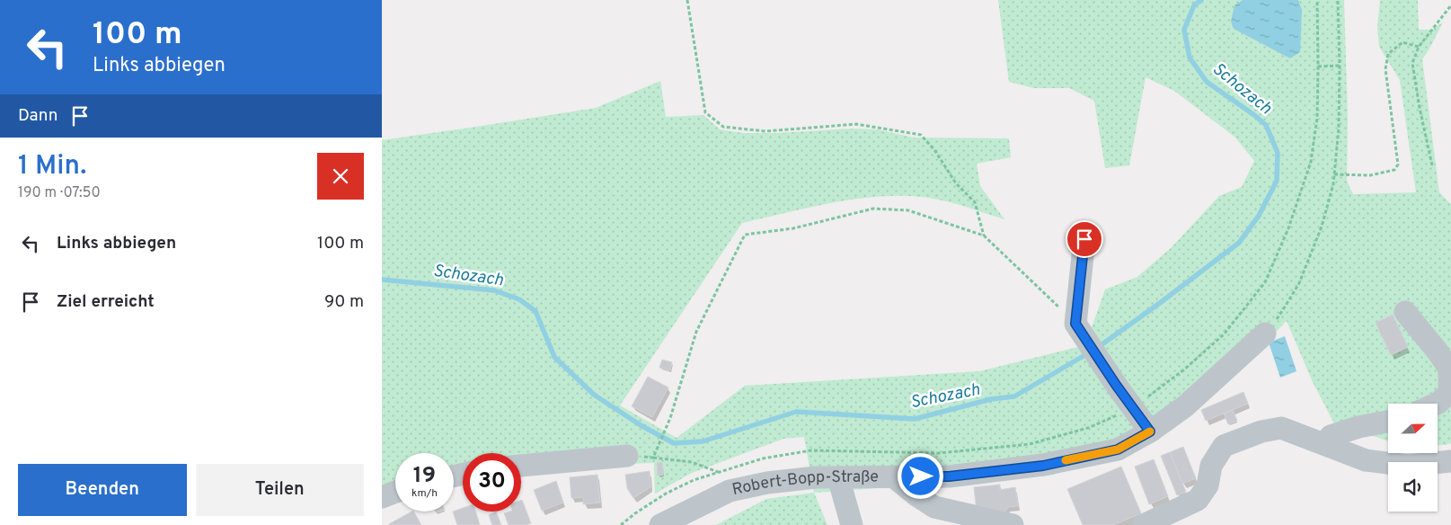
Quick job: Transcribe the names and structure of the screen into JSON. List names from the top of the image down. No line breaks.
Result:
{"streets":{"street":["Robert-Bopp-Straße"]},"water":["Schozach"],"north":"right","page":{"turn":["100 m","Links abbiegen"],"then":"Dann","heading":["1 Min.","190 m · 07:50"],"list":[{"name":"Links abbiegen","value":"100 m"},{"name":"Ziel erreicht","value":"90 m"}],"speed":"19 km/h","limit":"30","buttons":["Beenden","Teilen"]}}
